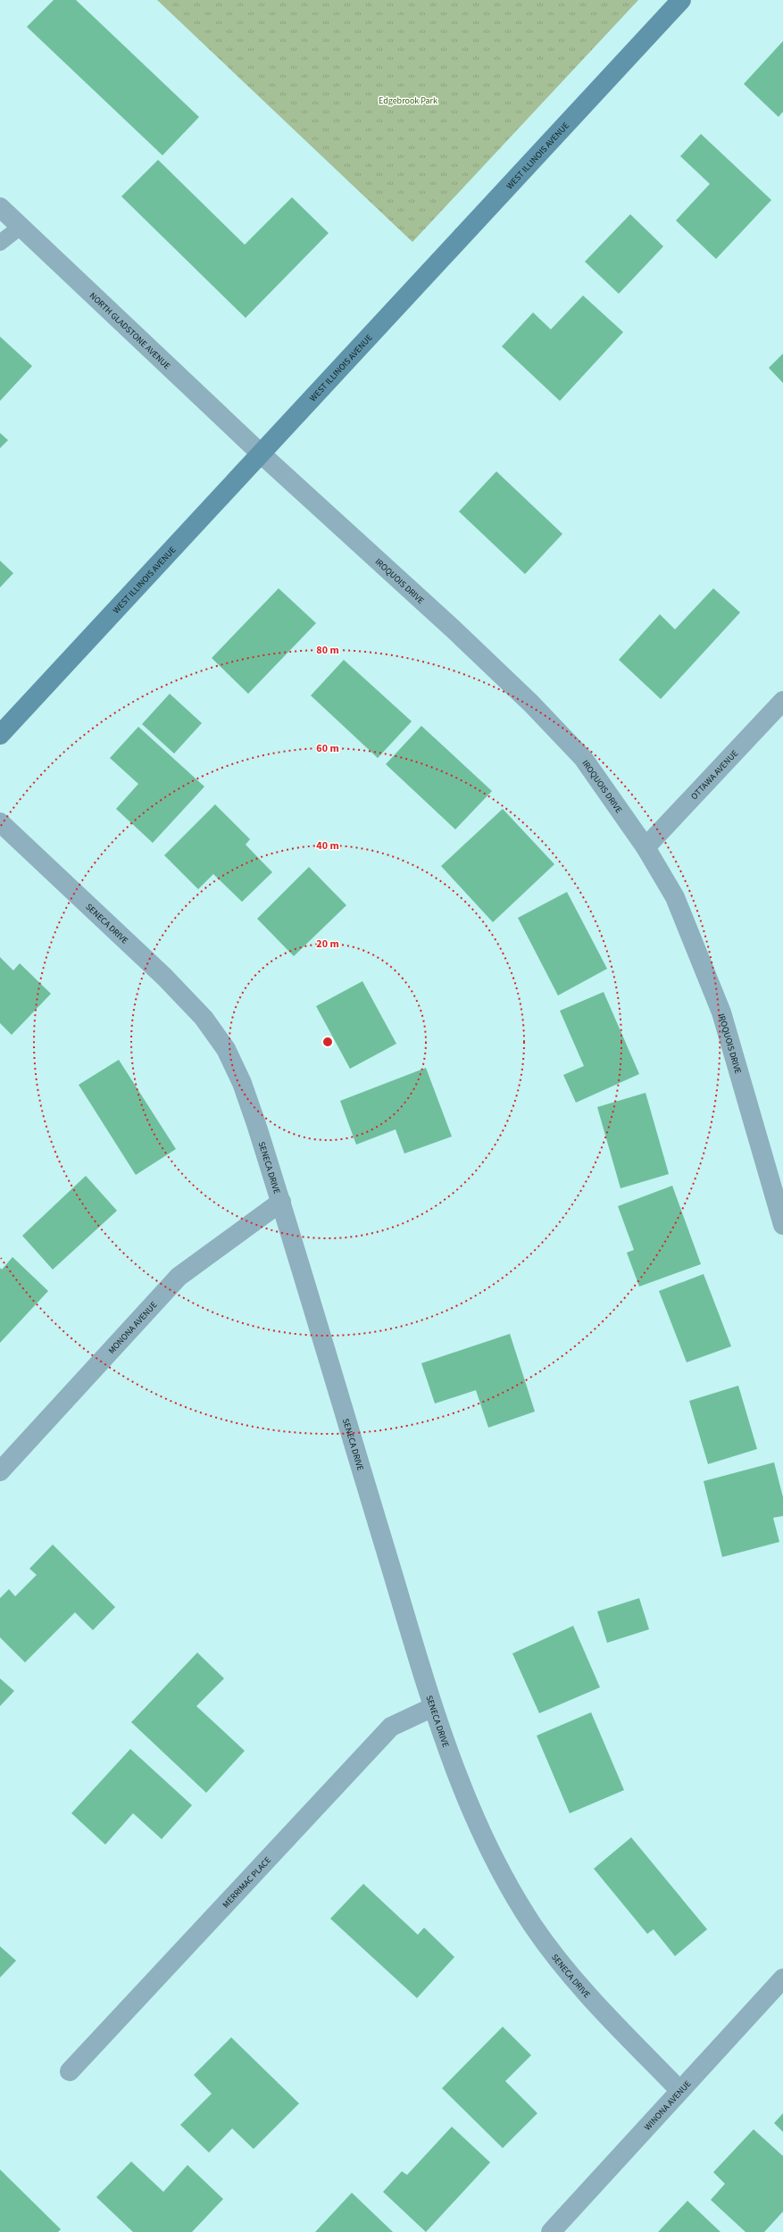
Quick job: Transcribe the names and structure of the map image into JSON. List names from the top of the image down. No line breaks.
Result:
{"streets":{"main road":["WEST ILLINOIS AVENUE"],"street":["NORTH GLADSTONE AVENUE","IROQUOIS DRIVE","OTTAWA AVENUE","SENECA DRIVE","MONONA AVENUE","MERRIMAC PLACE","WINONA AVENUE"]},"crossings":[["WEST ILLINOIS AVENUE","NORTH GLADSTONE AVENUE"],["WEST ILLINOIS AVENUE","IROQUOIS DRIVE"],["NORTH GLADSTONE AVENUE","IROQUOIS DRIVE"],["IROQUOIS DRIVE","OTTAWA AVENUE"],["SENECA DRIVE","MONONA AVENUE"],["SENECA DRIVE","MERRIMAC PLACE"],["SENECA DRIVE","WINONA AVENUE"]],"parks":["Edgebrook Park"],"rings":["80 m","60 m","40 m","20 m"]}
